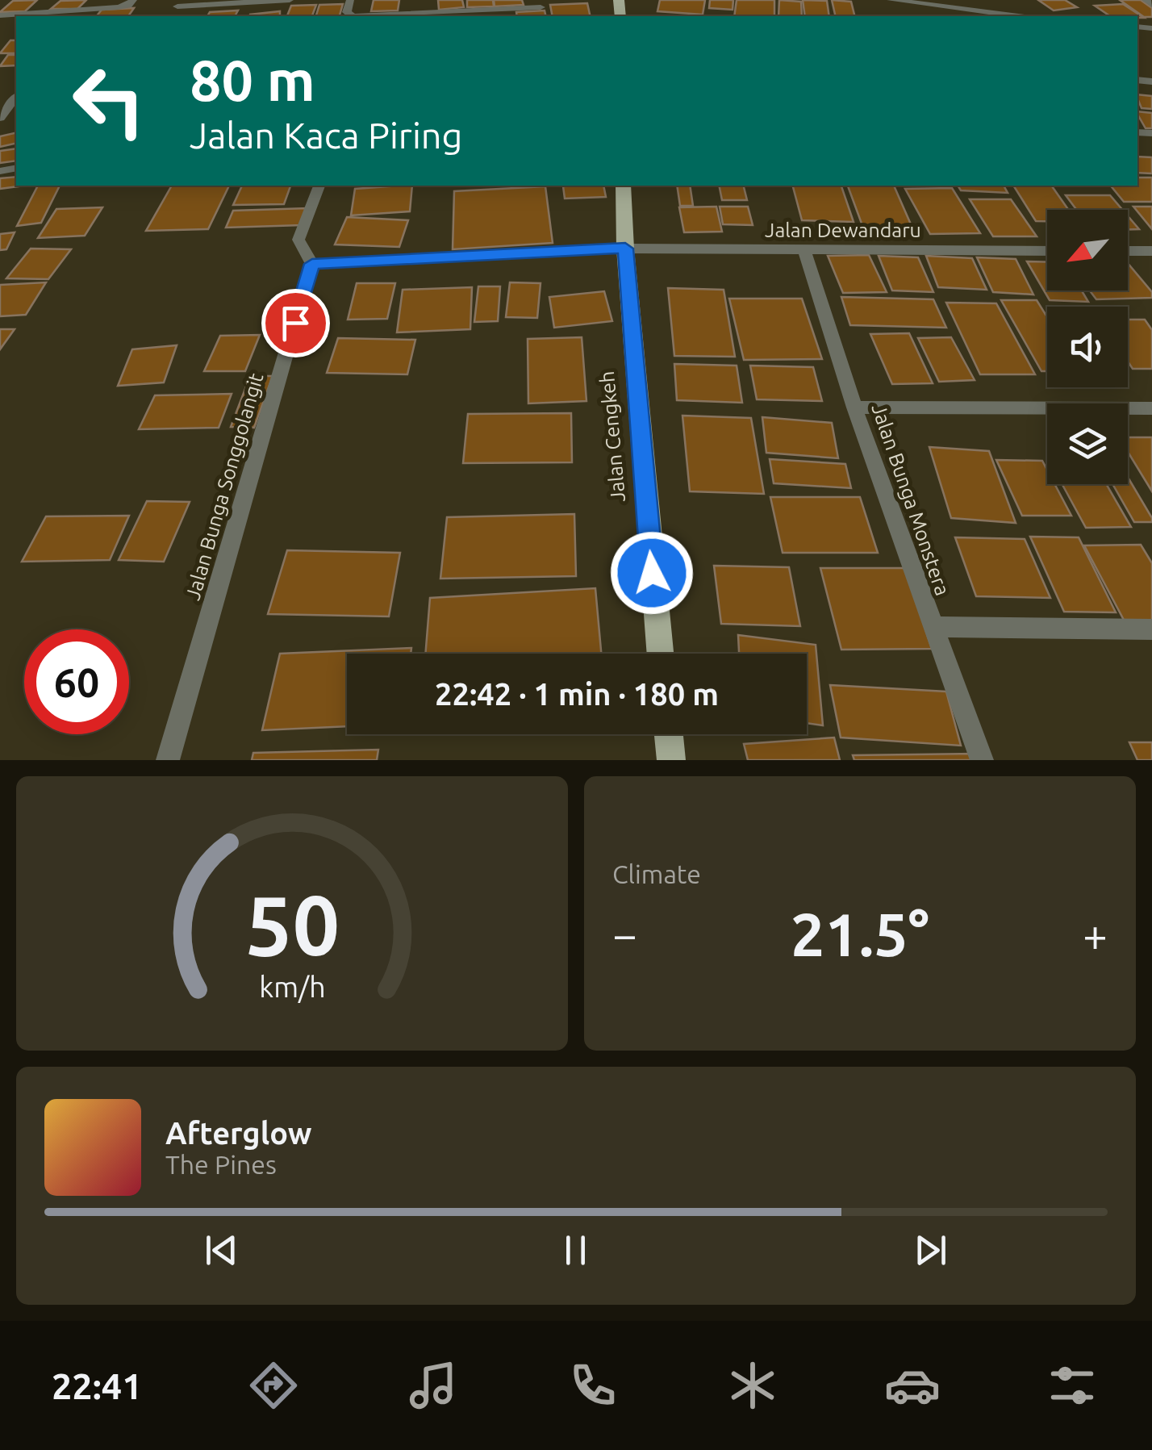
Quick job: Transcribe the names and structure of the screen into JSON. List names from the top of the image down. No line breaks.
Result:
{"streets":{"main road":["Jalan Cengkeh"],"street":["Jalan Dewandaru","Jalan Bunga Songgolangit","Jalan Bunga Monstera"]},"crossings":[["Jalan Dewandaru","Jalan Cengkeh"],["Jalan Dewandaru","Jalan Bunga Songgolangit"],["Jalan Dewandaru","Jalan Bunga Monstera"]],"north":"bottom left","page":{"turn":["80 m","Jalan Kaca Piring"],"limit":"60","trip":"22:42 · 1 min · 180 m","tile":"Climate","heat":["−","21.5°","+"],"song":["Afterglow","The Pines"],"tabs":"22:41","gauge":["50","km/h"]}}
